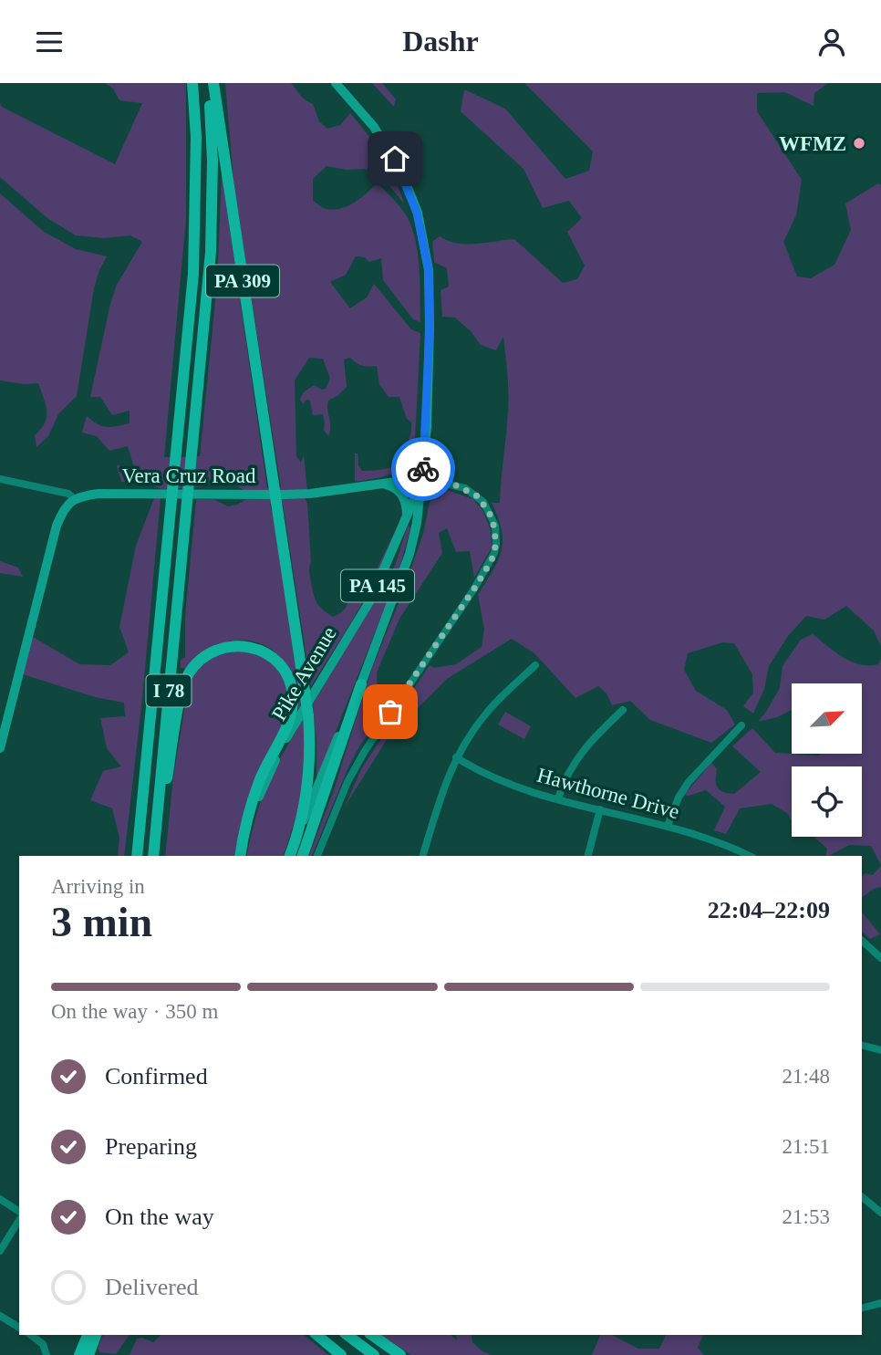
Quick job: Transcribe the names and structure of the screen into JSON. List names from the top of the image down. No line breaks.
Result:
{"streets":{"highway":["PA 309","I 78"],"main road":["Vera Cruz Road","PA 145","Pike Avenue"],"street":["Hawthorne Drive"]},"crossings":[["PA 309","PA 145"],["PA 309","I 78"],["Vera Cruz Road","Pike Avenue"],["PA 145","Pike Avenue"]],"places":["WFMZ"],"north":"top right","page":{"header":"Dashr","heading":["3 min","Arriving in","22:04–22:09"],"bar":"On the way · 350 m","list":[["Confirmed","21:48"],["Preparing","21:51"],["On the way","21:53"],"Delivered"]}}
